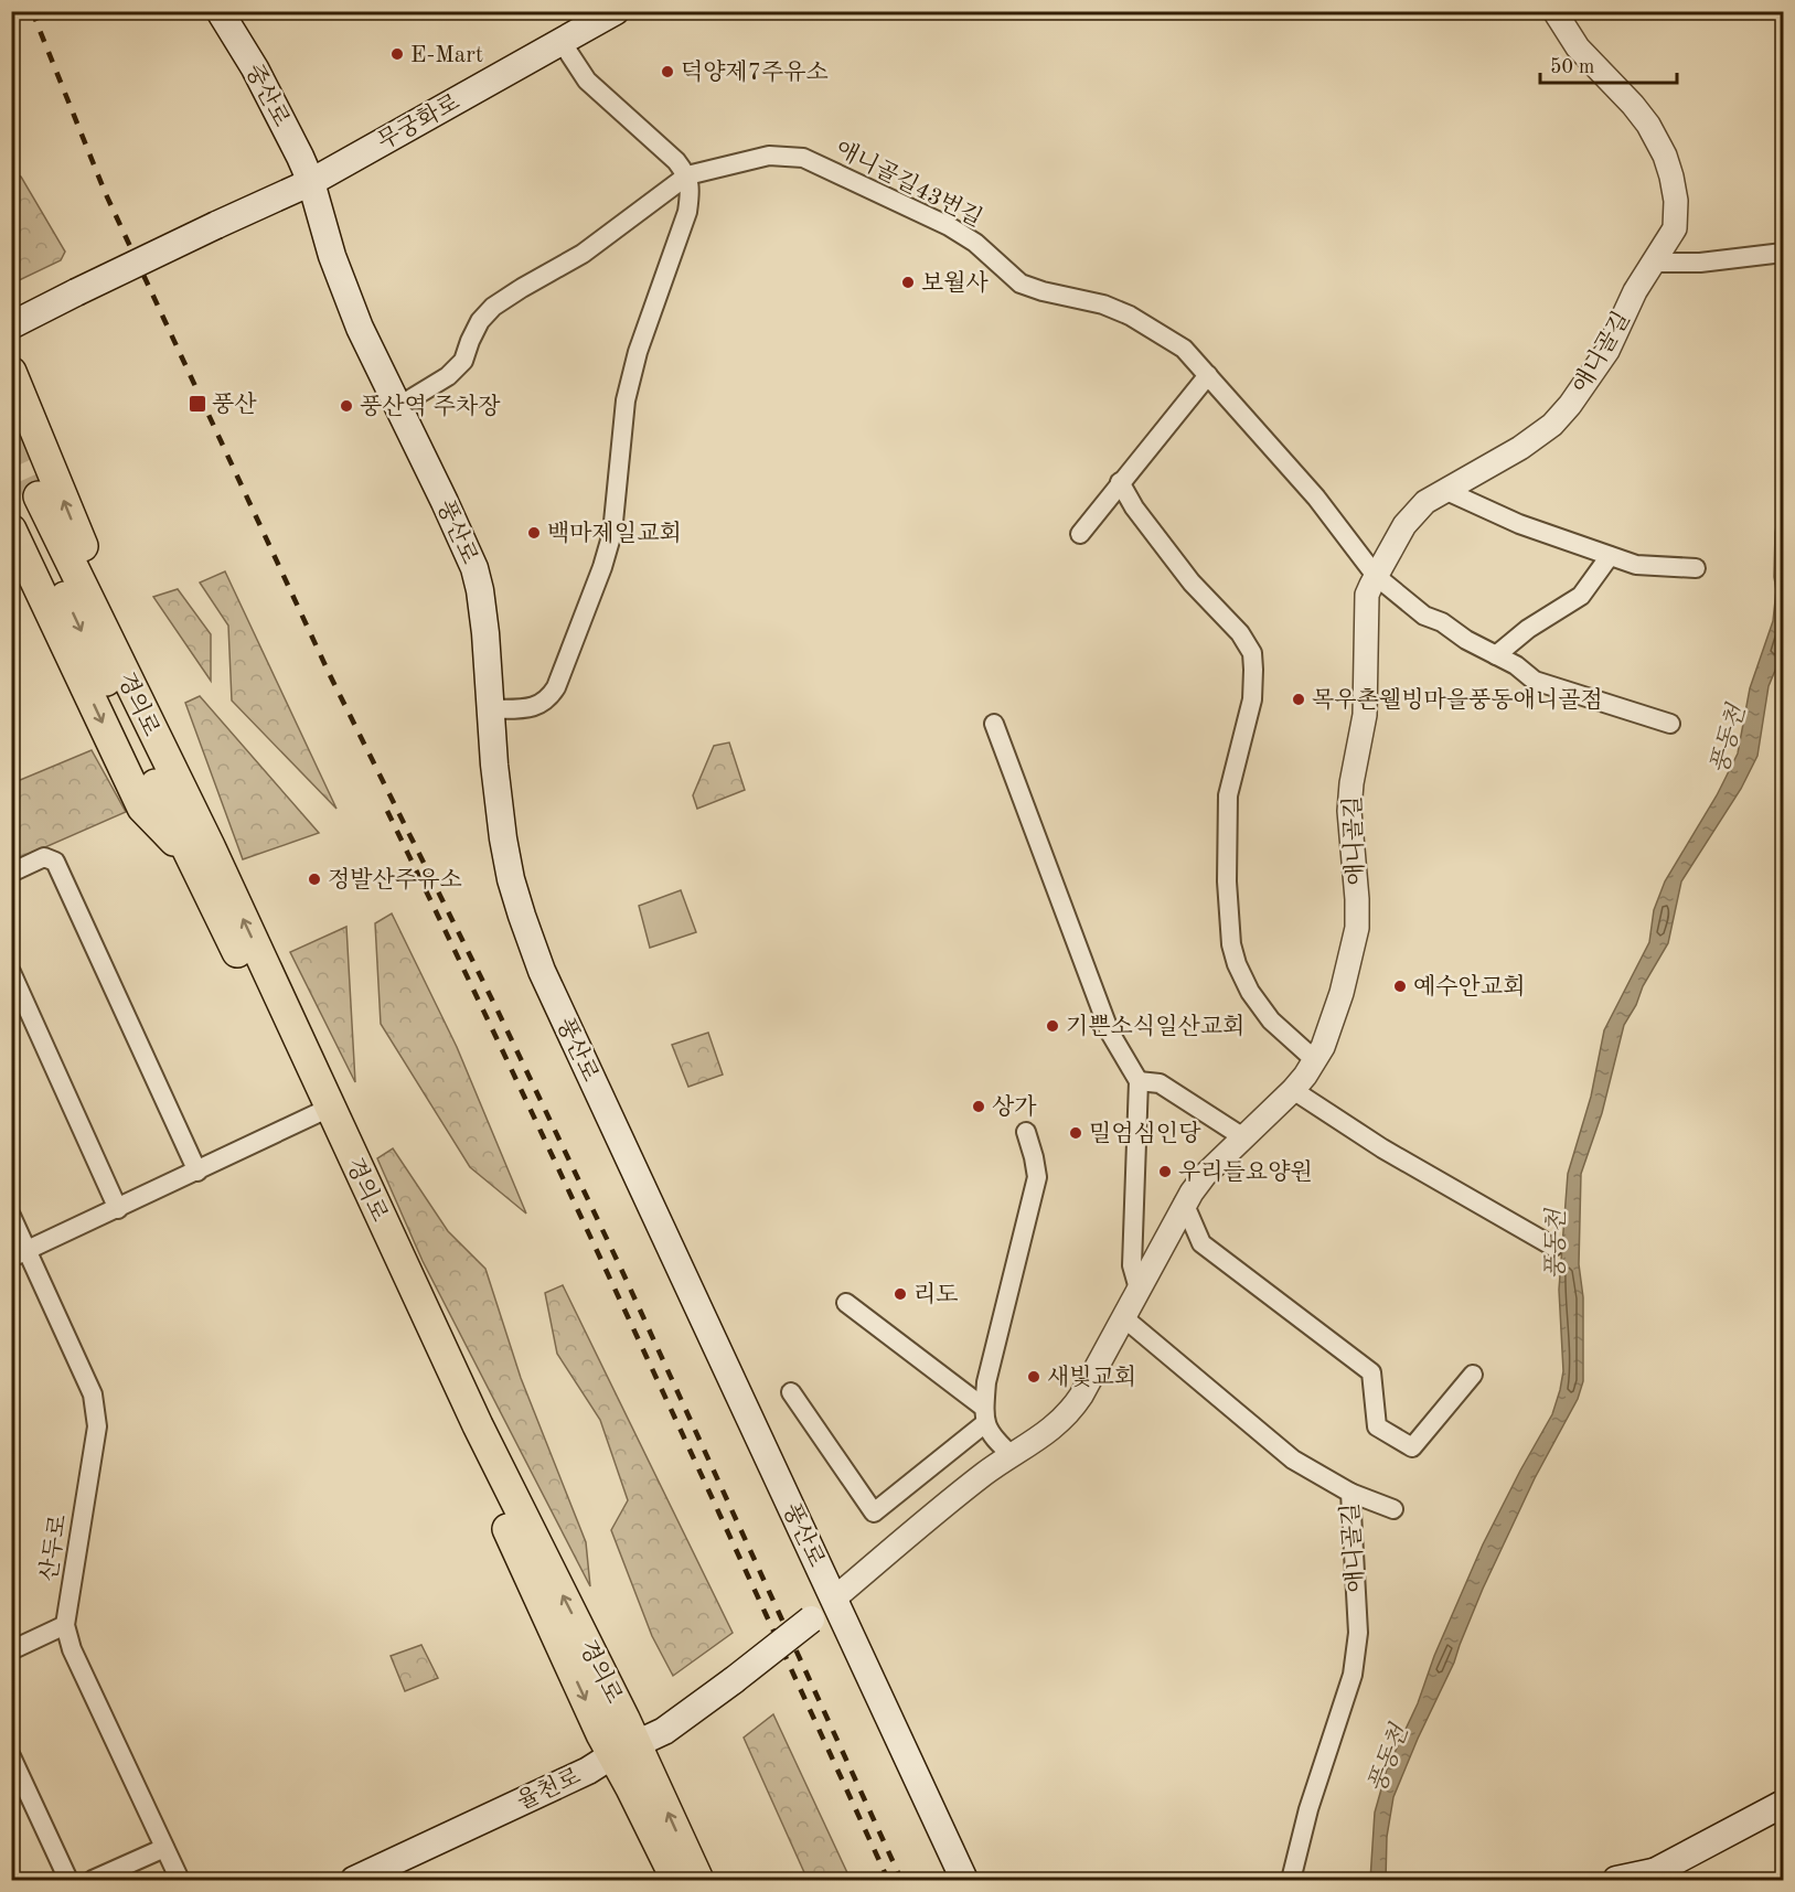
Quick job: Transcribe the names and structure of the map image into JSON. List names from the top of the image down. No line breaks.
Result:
{"streets":{"main road":["중산로","무궁화로","풍산로","경의로","율천로"],"street":["애니골길43번길","애니골길","산두로"]},"crossings":[["중산로","무궁화로"],["중산로","풍산로"],["무궁화로","풍산로"],["애니골길43번길","애니골길"],["애니골길43번길","풍산로"],["애니골길","풍산로"],["애니골길","율천로"],["풍산로","율천로"],["경의로","율천로"]],"water":["풍동천"],"places":{"other":["E-Mart","덕양제7주유소","보월사","풍산역 주차장","백마제일교회","목우촌웰빙마을풍동애니골점","정발산주유소","예수안교회","기쁜소식일산교회","상가","밀엄심인당","우리들요양원","리도","새빛교회"],"transit":["풍산"]},"scale_bar":"50 m"}
